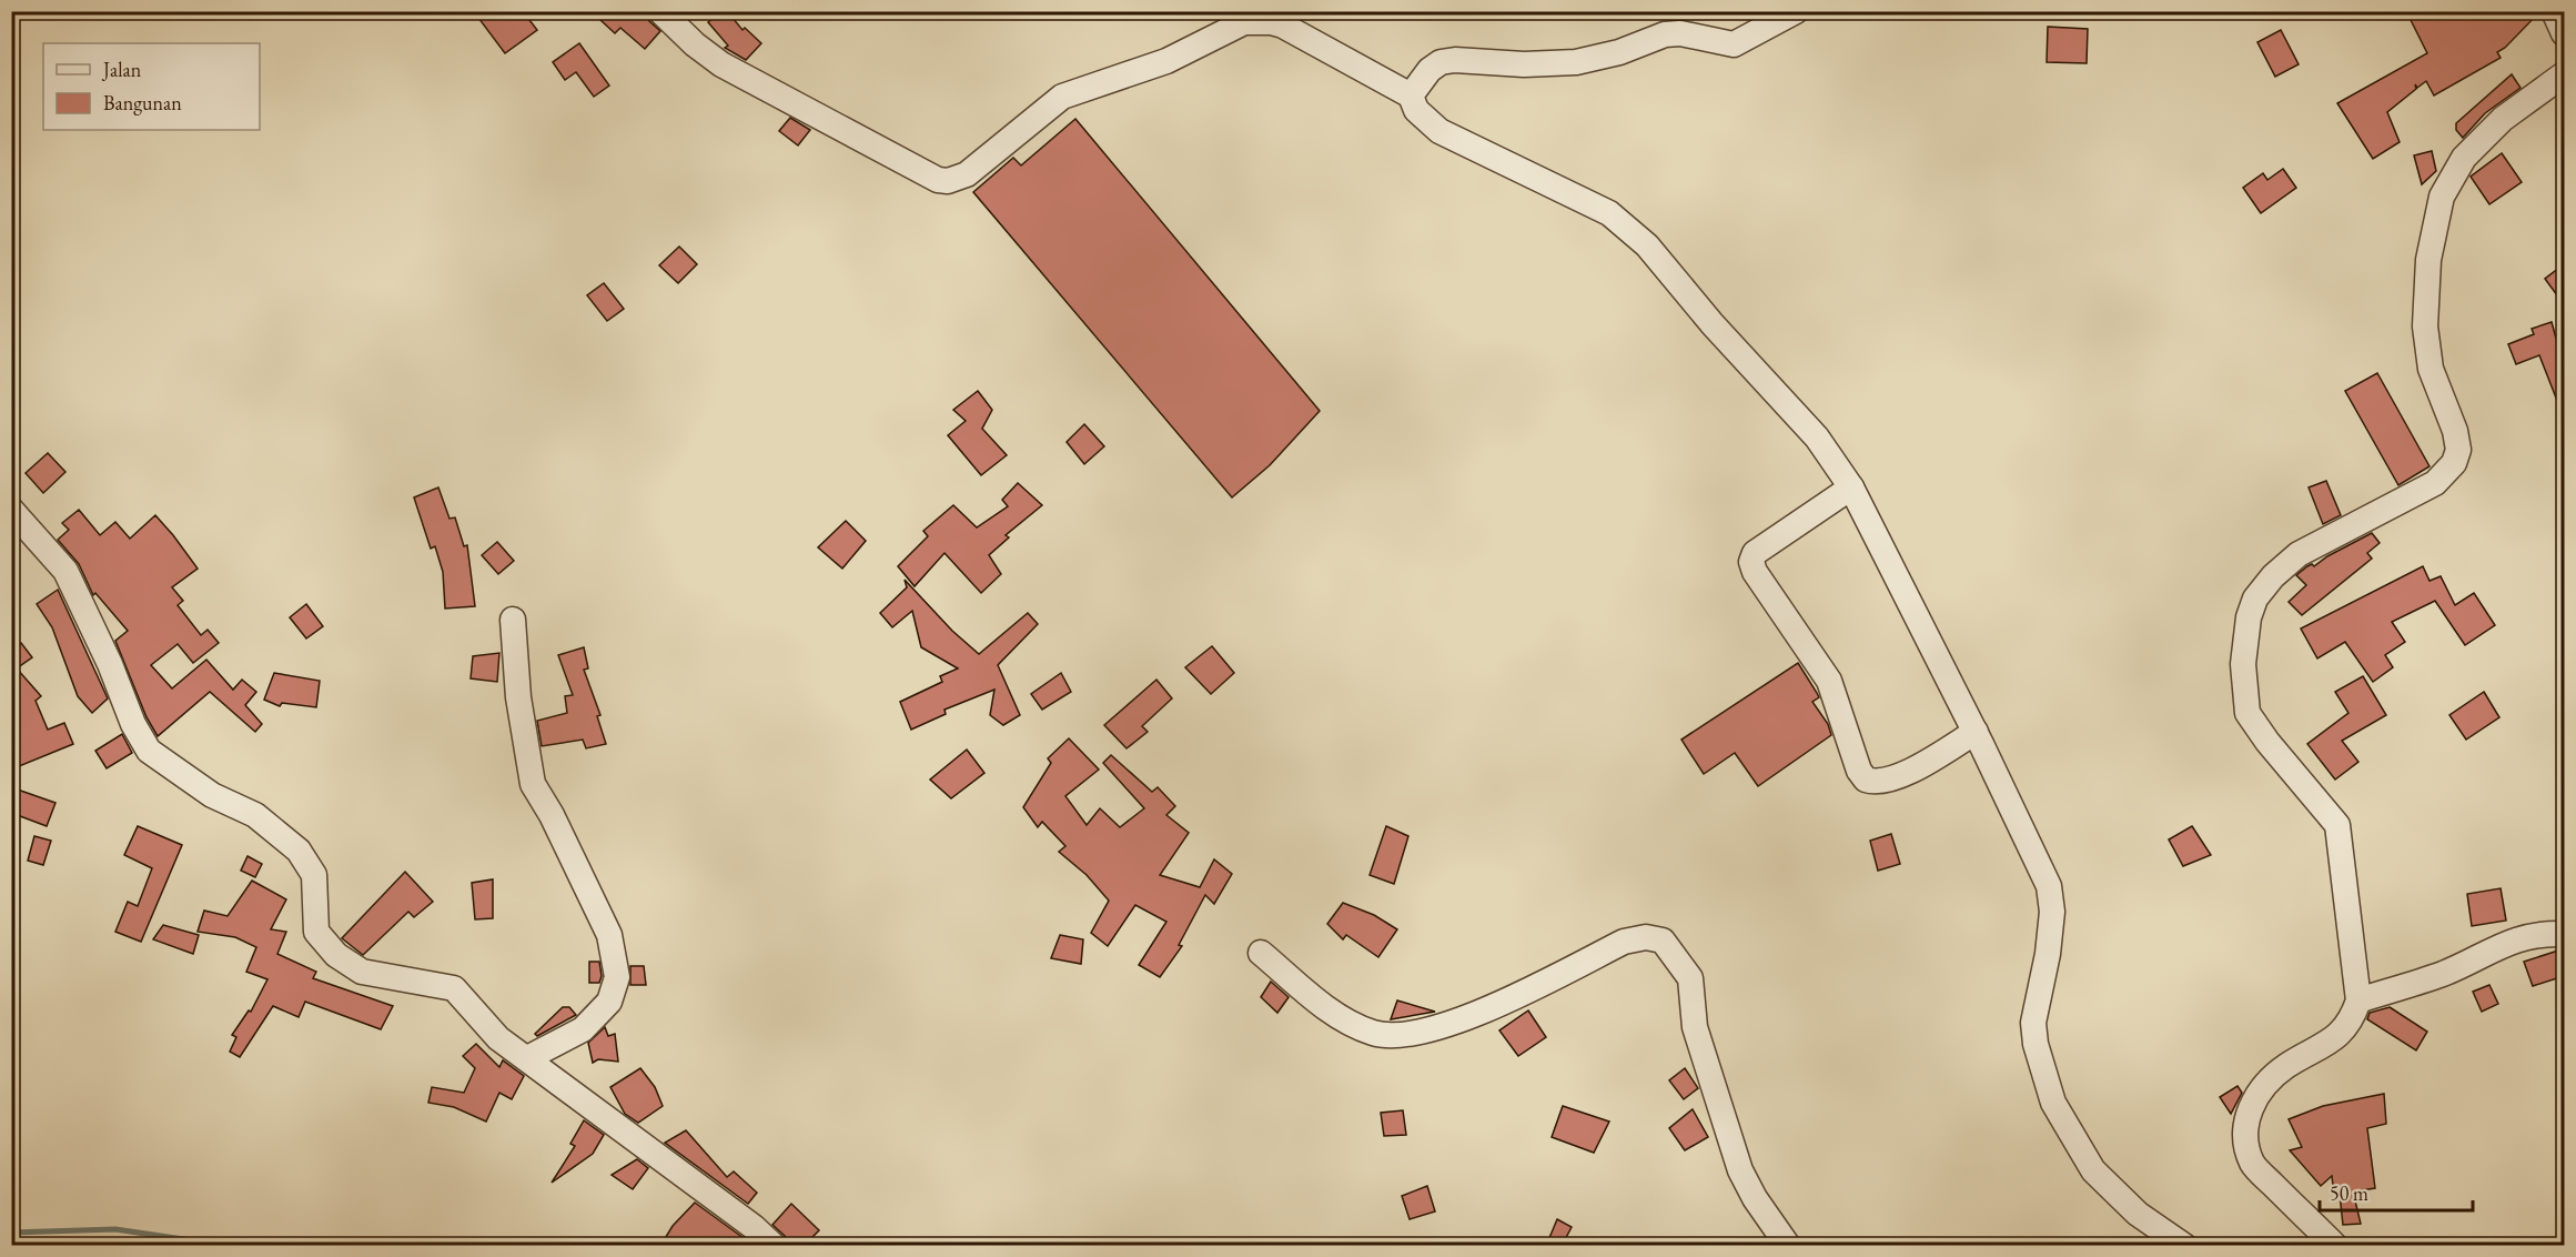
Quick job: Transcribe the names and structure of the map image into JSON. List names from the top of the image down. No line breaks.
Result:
{"legend":["Jalan","Bangunan"],"scale_bar":"50 m"}
